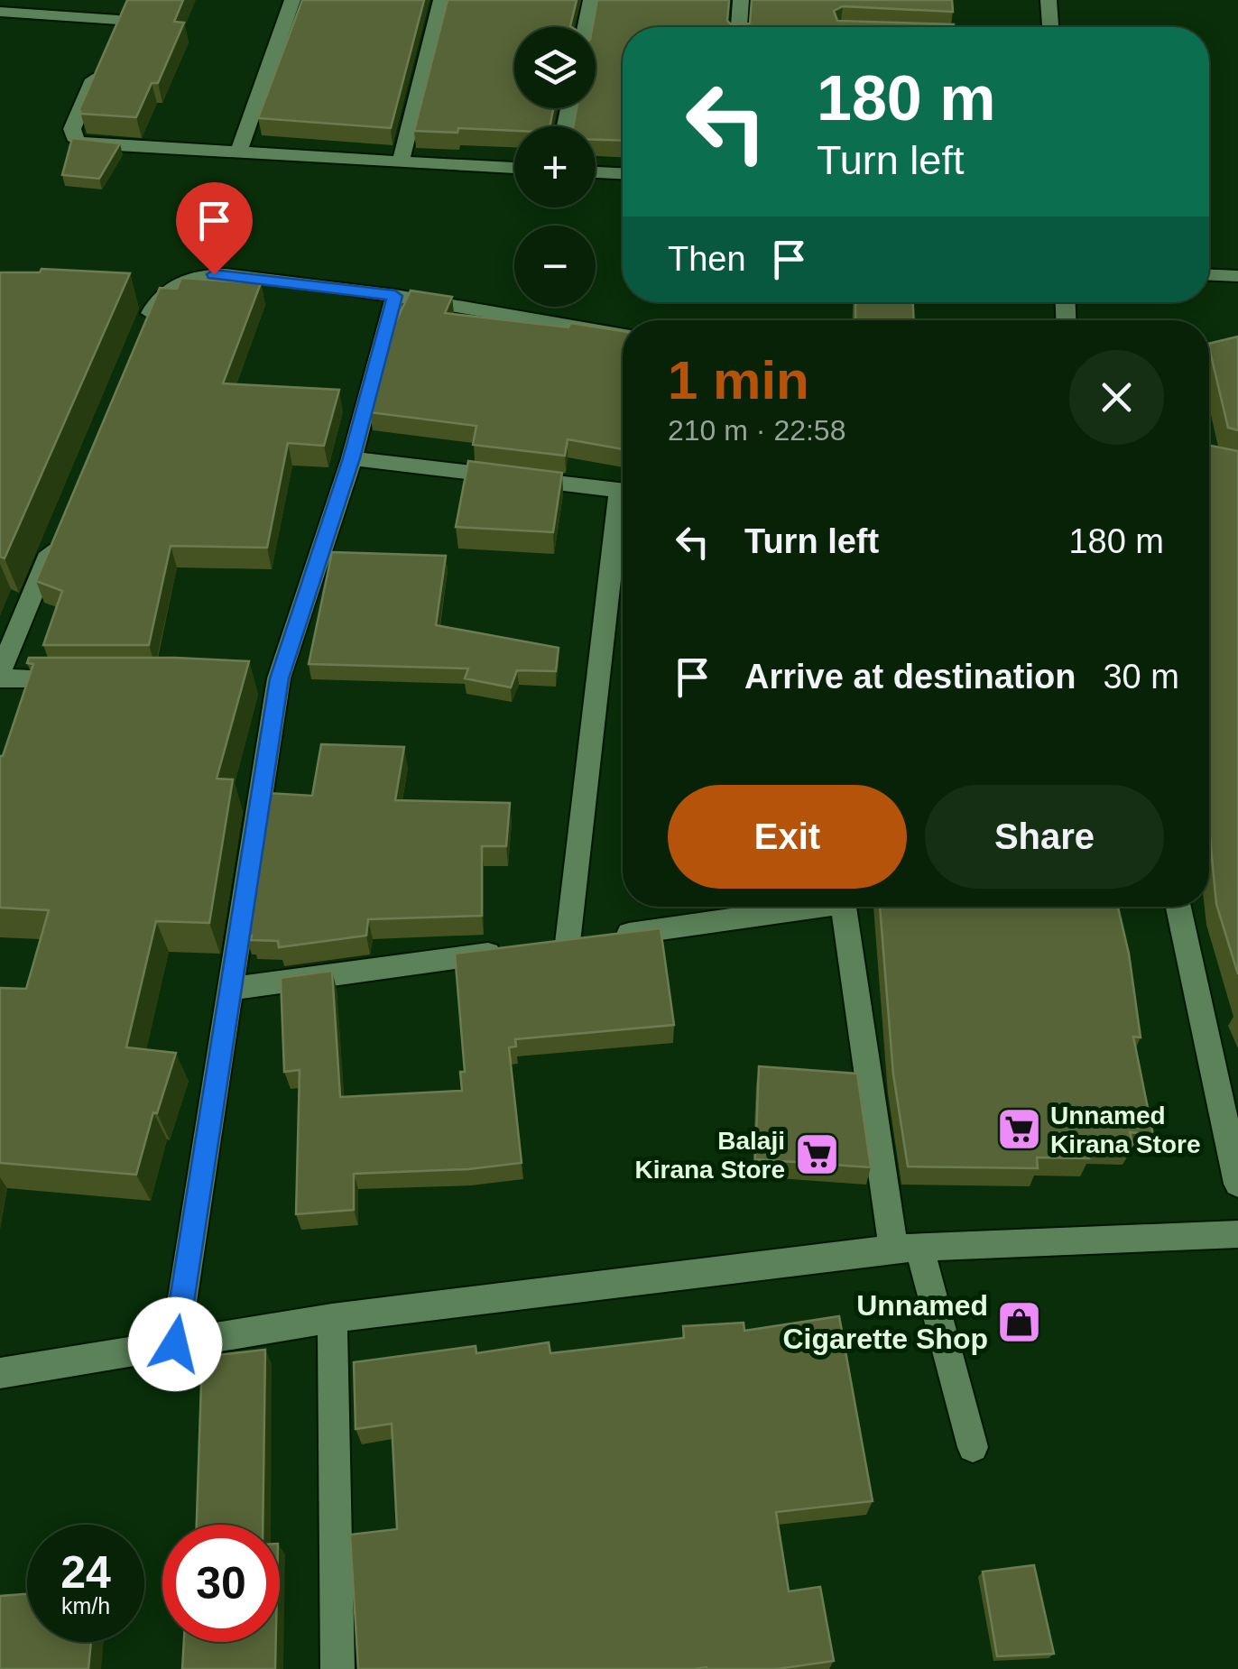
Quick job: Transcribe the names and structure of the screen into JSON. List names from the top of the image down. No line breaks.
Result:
{"places":{"supermarket":["Unnamed Kirana Store","Balaji Kirana Store"],"shop":["Unnamed Cigarette Shop"]},"page":{"map_buttons":["+","−"],"turn":["180 m","Turn left"],"then":"Then","heading":["1 min","210 m · 22:58"],"list":[{"name":"Turn left","value":"180 m"},{"name":"Arrive at destination","value":"30 m"}],"buttons":["Exit","Share"],"speed":"24 km/h","limit":"30"}}
